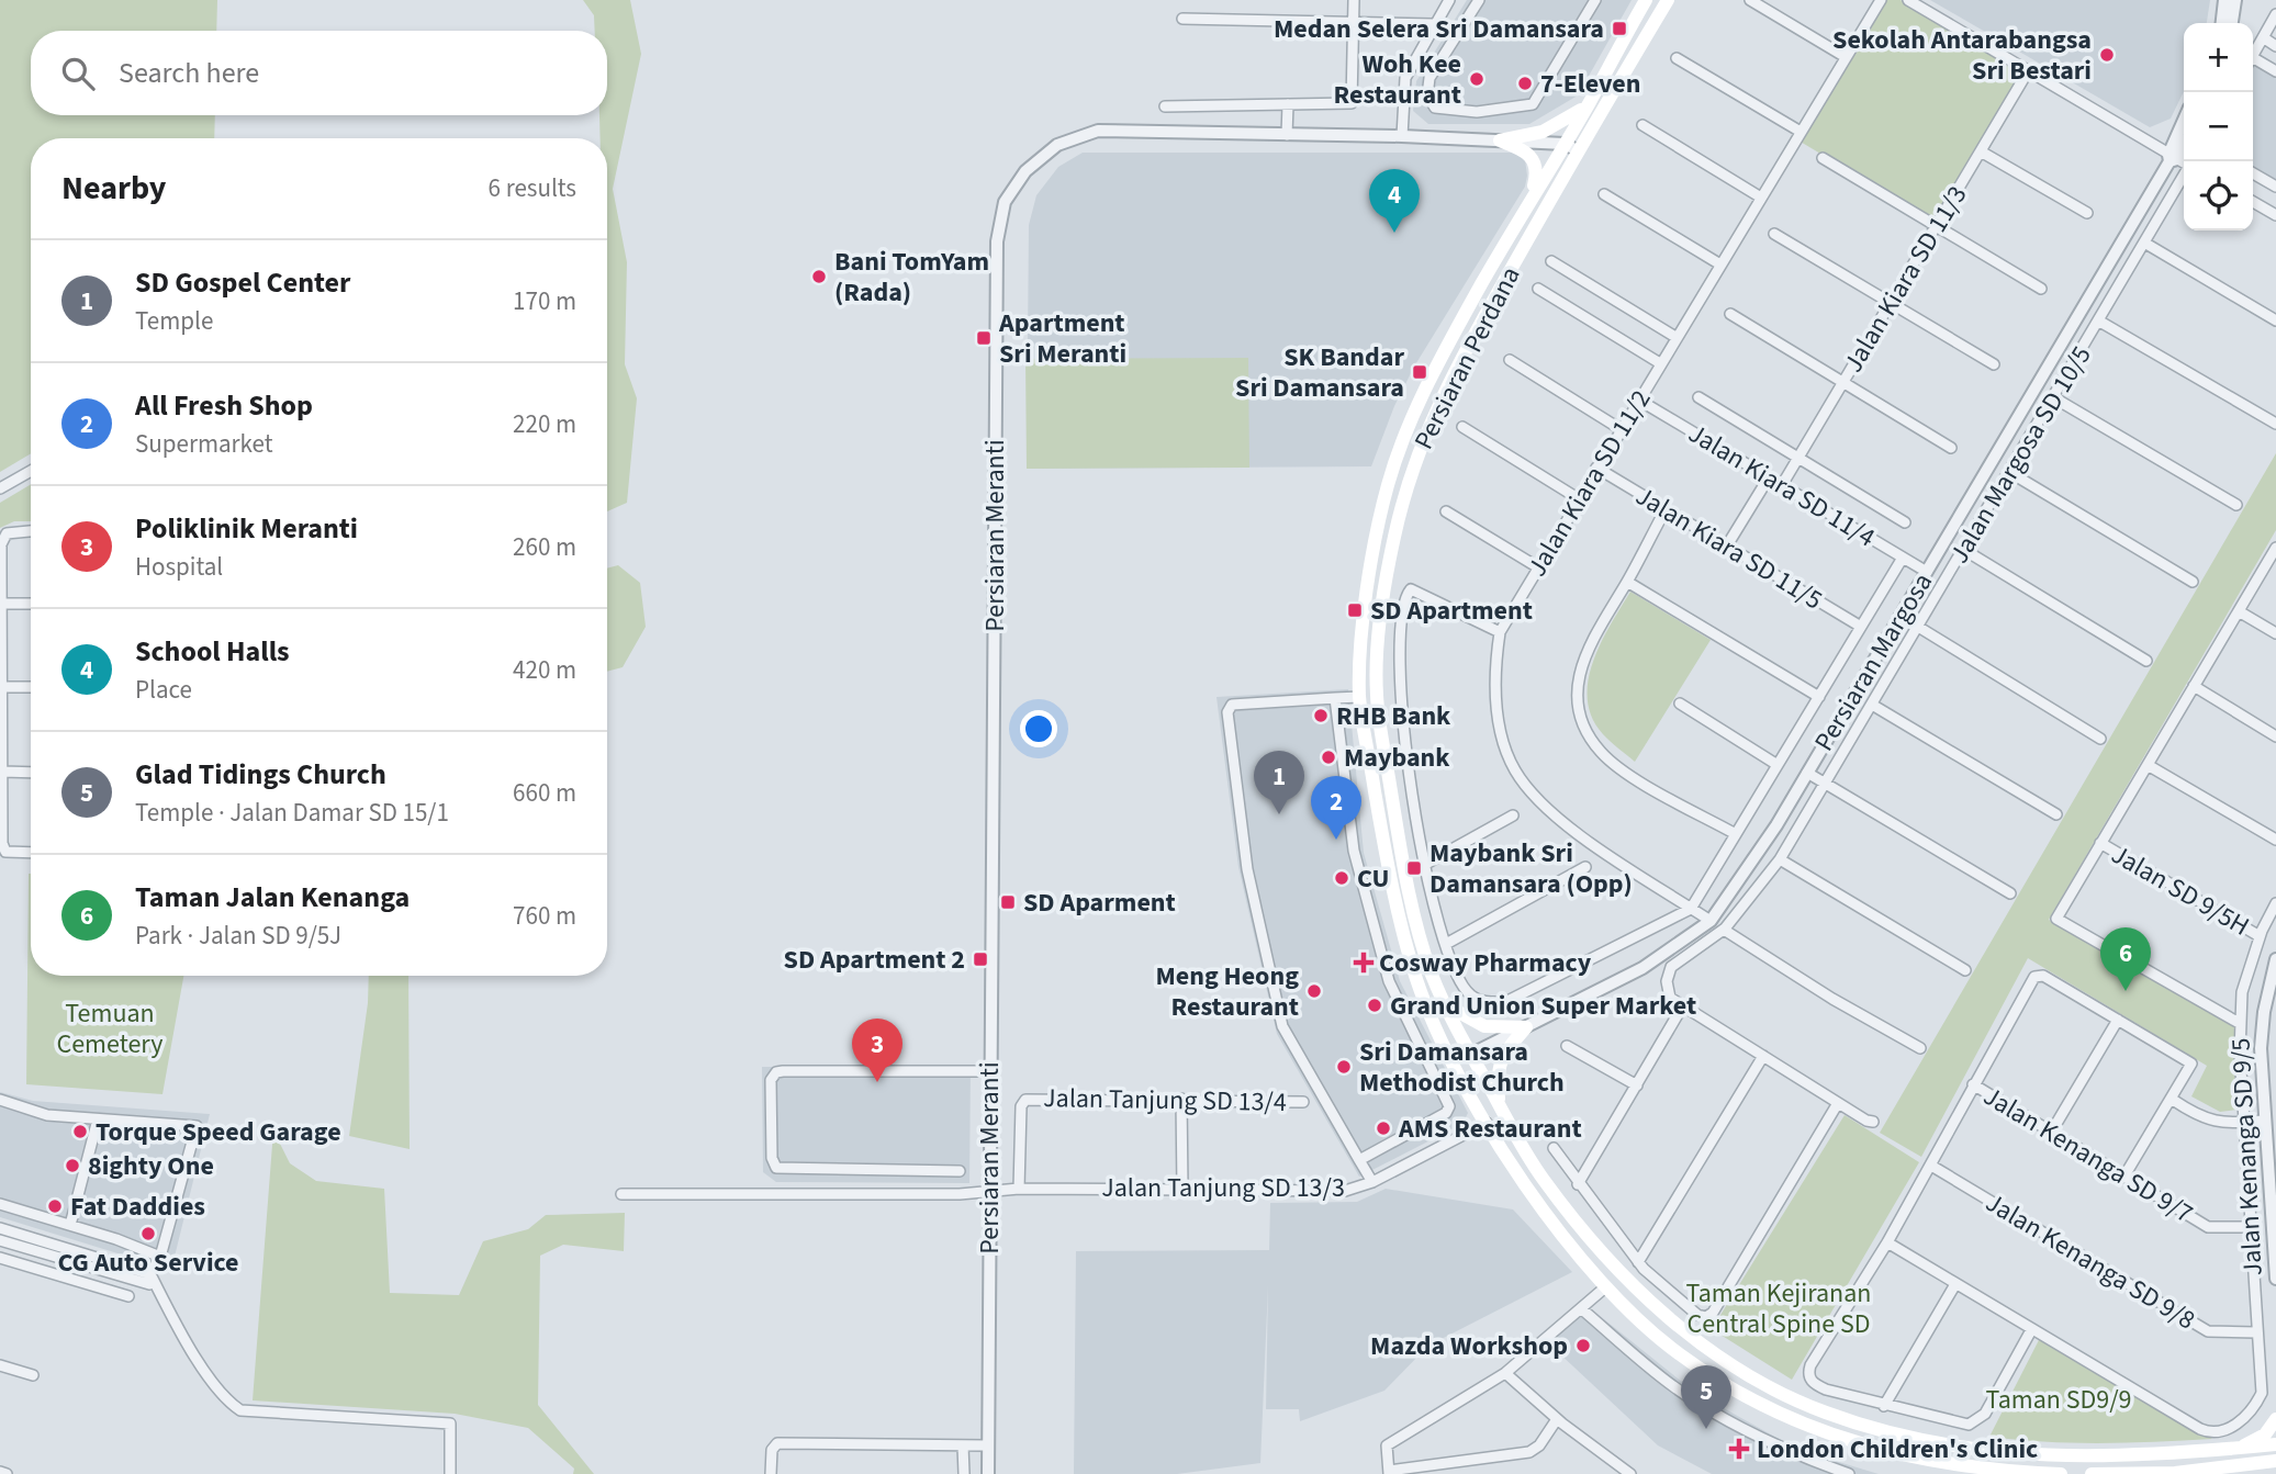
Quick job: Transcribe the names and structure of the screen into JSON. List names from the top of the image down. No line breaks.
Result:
{"streets":{"main road":["Persiaran Perdana"],"street":["Jalan Kiara SD 11/3","Jalan Margosa SD 10/5","Jalan Kiara SD 11/2","Jalan Kiara SD 11/4","Persiaran Meranti","Jalan Kiara SD 11/5","Persiaran Margosa","Jalan SD 9/5H","Jalan Tanjung SD 13/4","Jalan Kenanga SD 9/7","Jalan Kenanga SD 9/5","Jalan Tanjung SD 13/3","Jalan Kenanga SD 9/8"]},"crossings":[["Jalan Kiara SD 11/3","Jalan Kiara SD 11/4"],["Persiaran Perdana","Persiaran Meranti"],["Persiaran Perdana","Persiaran Margosa"],["Persiaran Perdana","Jalan Tanjung SD 13/3"],["Jalan Kiara SD 11/2","Jalan Kiara SD 11/4"],["Jalan Kiara SD 11/2","Jalan Kiara SD 11/5"],["Jalan Kiara SD 11/2","Persiaran Margosa"],["Jalan Kiara SD 11/4","Persiaran Margosa"],["Persiaran Meranti","Jalan Tanjung SD 13/3"],["Jalan SD 9/5H","Jalan Kenanga SD 9/5"],["Jalan Tanjung SD 13/4","Jalan Tanjung SD 13/3"],["Jalan Kenanga SD 9/7","Jalan Kenanga SD 9/5"],["Jalan Kenanga SD 9/5","Jalan Kenanga SD 9/8"]],"parks":["Temuan Cemetery","Taman Kejiranan Central Spine SD","Taman SD9/9"],"places":{"transit":["Medan Selera Sri Damansara","Apartment Sri Meranti","SK Bandar Sri Damansara","SD Apartment","Maybank Sri Damansara (Opp)","SD Aparment","SD Apartment 2"],"other":["Sekolah Antarabangsa Sri Bestari","Woh Kee Restaurant","7-Eleven","Bani TomYam (Rada)","RHB Bank","Maybank","CU","Meng Heong Restaurant","Grand Union Super Market","Sri Damansara Methodist Church","AMS Restaurant","Torque Speed Garage","8ighty One","Fat Daddies","CG Auto Service","Mazda Workshop"],"health":["Cosway Pharmacy","London Children's Clinic"]},"page":{"map_buttons":["+","−"],"search":"Search here","heading":["Nearby","6 results"],"pins":["4","1","2","6","3","5"],"list":[{"mark":"1","name":"SD Gospel Center","note":"Temple","value":"170 m"},{"mark":"2","name":"All Fresh Shop","note":"Supermarket","value":"220 m"},{"mark":"3","name":"Poliklinik Meranti","note":"Hospital","value":"260 m"},{"mark":"4","name":"School Halls","note":"Place","value":"420 m"},{"mark":"5","name":"Glad Tidings Church","note":"Temple · Jalan Damar SD 15/1","value":"660 m"},{"mark":"6","name":"Taman Jalan Kenanga","note":"Park · Jalan SD 9/5J","value":"760 m"}]}}
